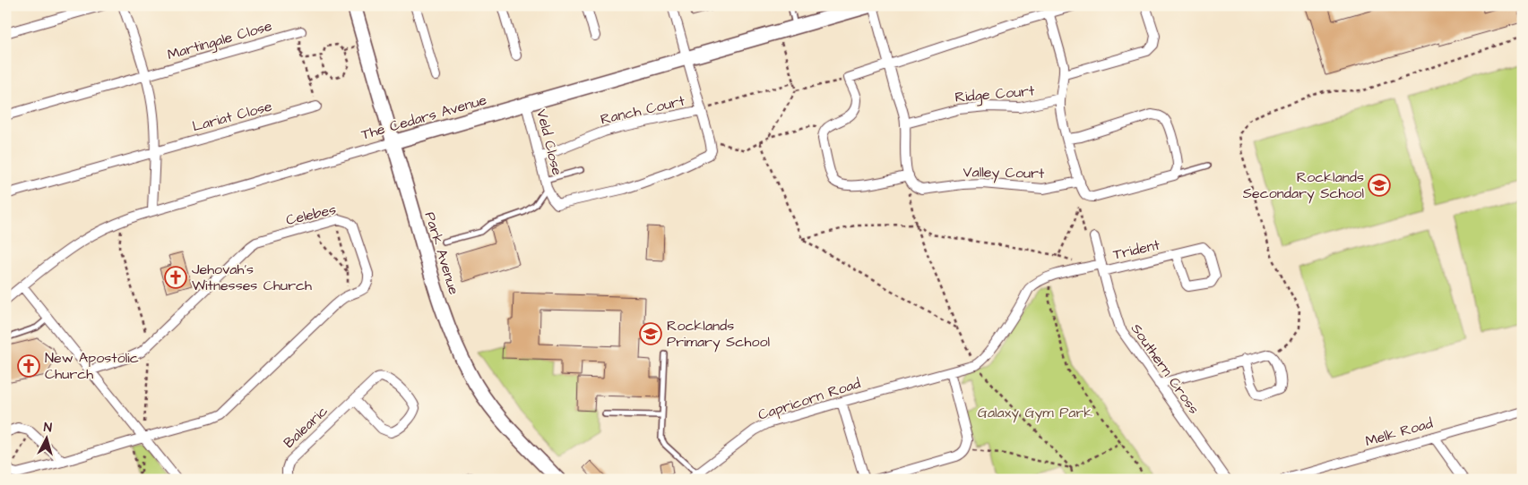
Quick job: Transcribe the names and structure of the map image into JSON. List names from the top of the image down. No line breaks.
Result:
{"streets":{"street":["Martingale Close","Ridge Court","Ranch Court","Lariat Close","The Cedars Avenue","Veld Close","Valley Court","Celebes","Trident","Park Avenue","Southern Cross","Capricorn Road","Balearic","Melk Road"]},"crossings":[["Ranch Court","Veld Close"],["The Cedars Avenue","Veld Close"],["The Cedars Avenue","Park Avenue"],["Trident","Southern Cross"],["Trident","Capricorn Road"],["Southern Cross","Capricorn Road"]],"parks":["Galaxy Gym Park"],"places":{"school or university":["Rocklands Secondary School","Rocklands Primary School"],"church":["Jehovah's Witnesses Church","New Apostolic Church"]},"north":"top"}
